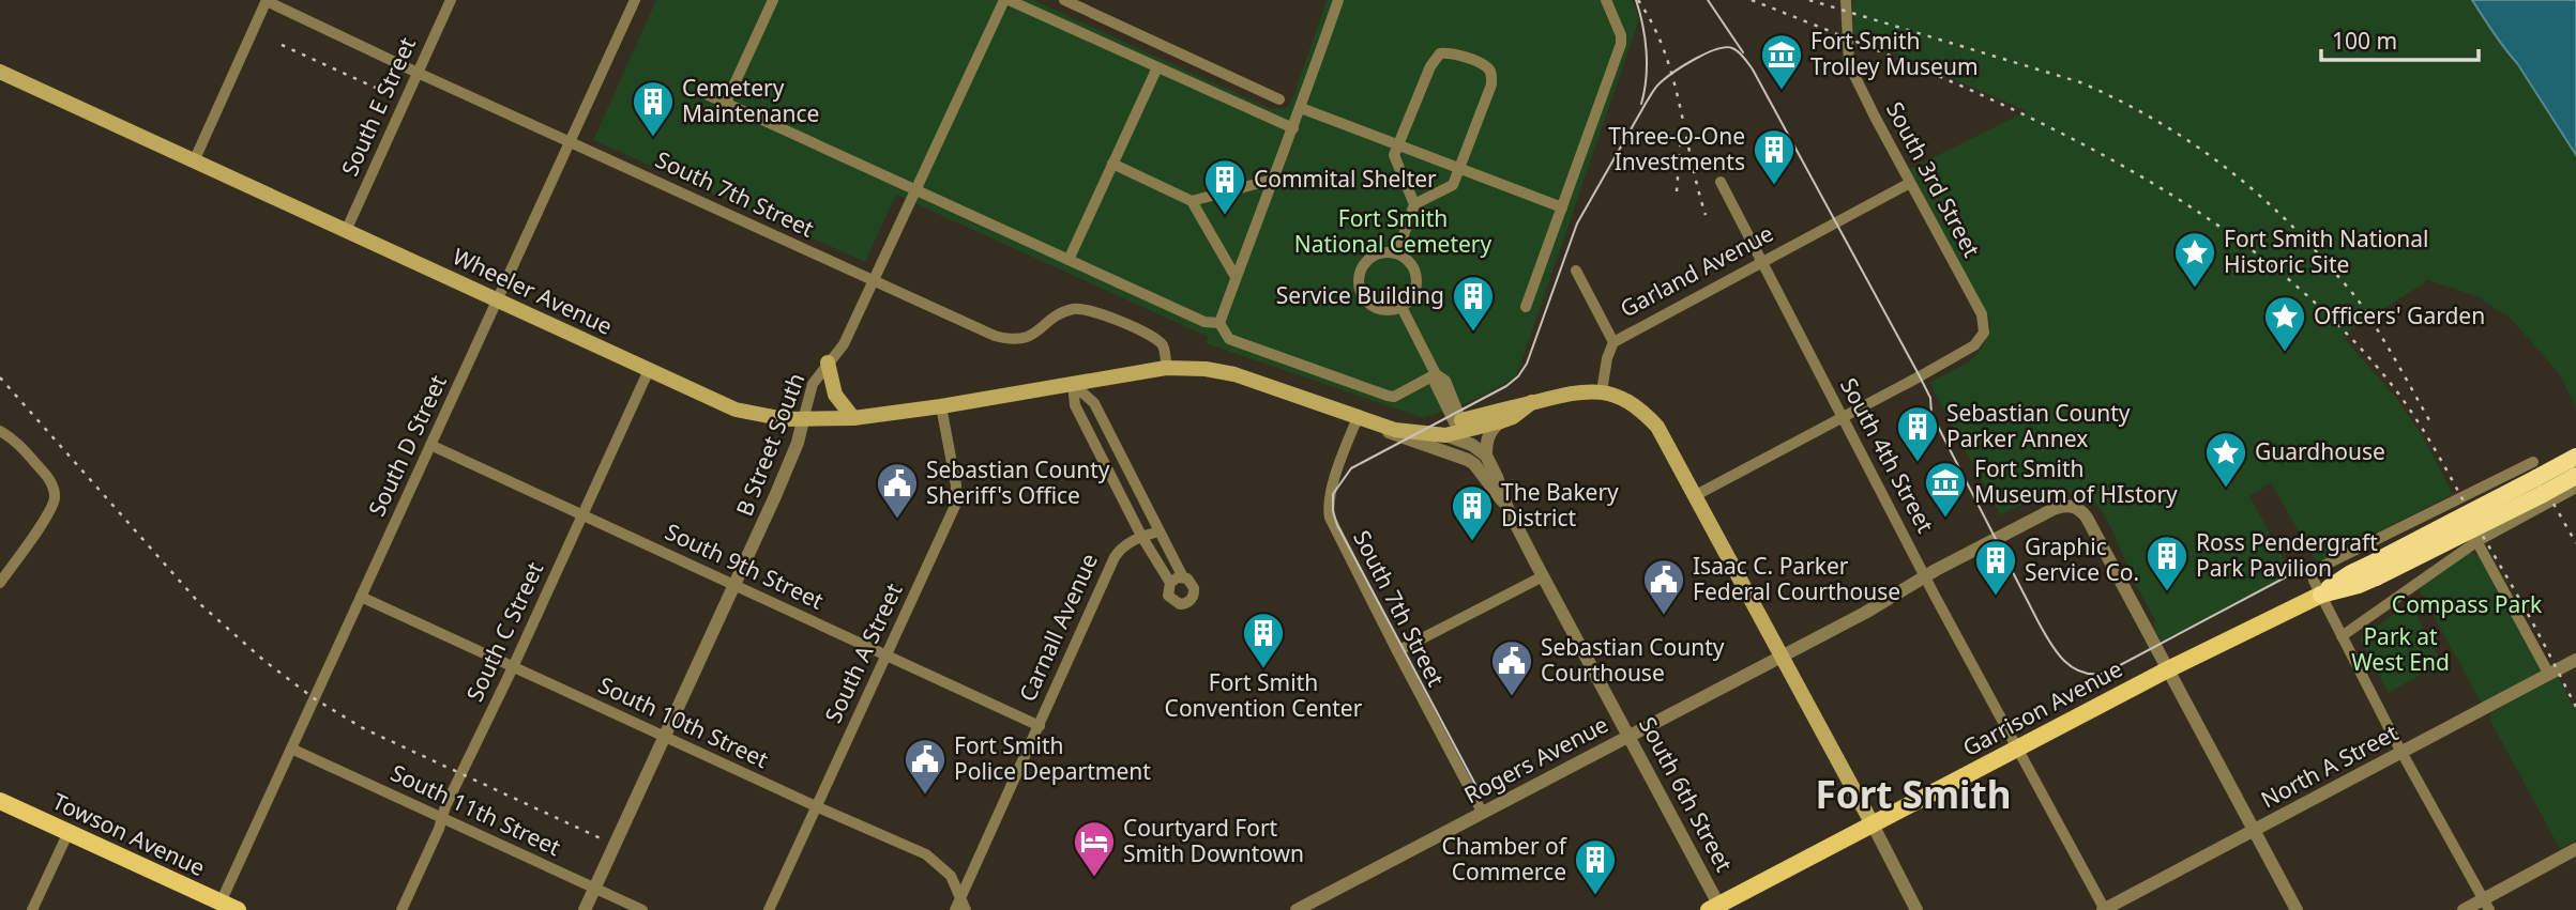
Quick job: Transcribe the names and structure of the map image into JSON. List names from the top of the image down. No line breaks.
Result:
{"streets":{"highway":["Garrison Avenue"],"main road":["Wheeler Avenue","South 6th Street","Towson Avenue"],"street":["South E Street","South 3rd Street","South 7th Street","Garland Avenue","B Street South","South D Street","South 4th Street","South 9th Street","Carnall Avenue","South C Street","South A Street","South 10th Street","Rogers Avenue","North A Street","South 11th Street"]},"crossings":[["South E Street","South 7th Street"],["South E Street","Wheeler Avenue"],["South 3rd Street","Garland Avenue"],["South 3rd Street","South 4th Street"],["South 7th Street","B Street South"],["South 7th Street","South D Street"],["South 7th Street","Rogers Avenue"],["South 7th Street","South 6th Street"],["Garland Avenue","South 4th Street"],["Wheeler Avenue","B Street South"],["Wheeler Avenue","South D Street"],["Wheeler Avenue","South C Street"],["Wheeler Avenue","South A Street"],["B Street South","South 9th Street"],["B Street South","South 10th Street"],["B Street South","South 11th Street"],["South D Street","South 9th Street"],["South D Street","South 10th Street"],["South D Street","South 11th Street"],["South D Street","Towson Avenue"],["South 4th Street","Garrison Avenue"],["South 4th Street","Rogers Avenue"],["South 4th Street","North A Street"],["South 9th Street","Carnall Avenue"],["South 9th Street","South C Street"],["South 9th Street","South A Street"],["Carnall Avenue","South 10th Street"],["South C Street","South 10th Street"],["South C Street","South 11th Street"],["South A Street","South 10th Street"],["Garrison Avenue","Rogers Avenue"],["Garrison Avenue","South 6th Street"],["Rogers Avenue","South 6th Street"]],"districts":["Fort Smith"],"parks":["Fort Smith National Cemetery","Compass Park","Park at West End"],"places":{"museum":["Fort Smith Trolley Museum","Fort Smith Museum of HIstory"],"building":["Cemetery Maintenance","Three-O-One Investments","Commital Shelter","Service Building","Sebastian County Parker Annex","The Bakery District","Ross Pendergraft Park Pavilion","Graphic Service Co.","Fort Smith Convention Center","Chamber of Commerce"],"place":["Fort Smith National Historic Site","Officers' Garden","Guardhouse"],"public building":["Sebastian County Sheriff's Office","Isaac C. Parker Federal Courthouse","Sebastian County Courthouse","Fort Smith Police Department"],"hotel":["Courtyard Fort Smith Downtown"]},"scale_bar":"100 m"}
